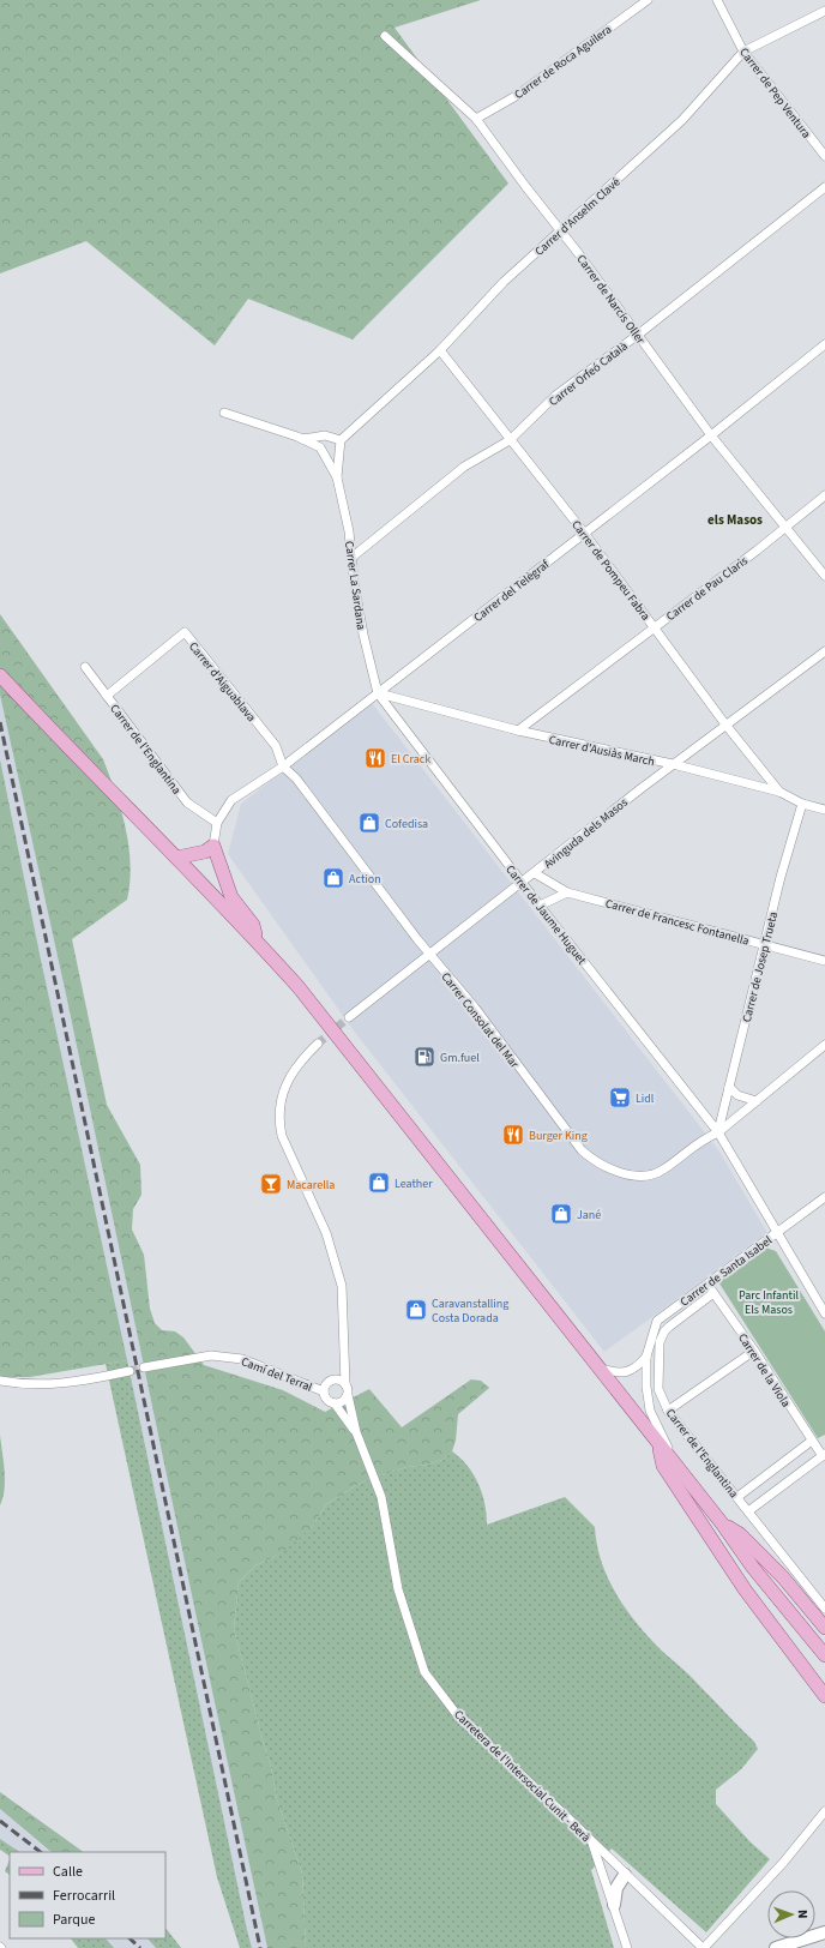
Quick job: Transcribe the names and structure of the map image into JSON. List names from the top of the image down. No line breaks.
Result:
{"streets":{"street":["Carrer de Roca Aguilera","Carrer de Pep Ventura","Carrer d'Anselm Clavé","Carrer de Narcis Oller","Carrer Orfeó Català","Carrer de Pompeu Fabra","Carrer La Sardana","Carrer de Pau Claris","Carrer del Telègraf","Carrer d'Aiguablava","Carrer de l'Englantina","Carrer d'Ausiàs March","Avinguda dels Masos","Carrer de Jaume Huguet","Carrer de Francesc Fontanella","Carrer de Josep Trueta","Carrer Consolat del Mar","Carrer de Santa Isabel","Carrer de la Viola","Camí del Terral","Carretera de l'Intersocial Cunit - Berà"]},"crossings":[["Carrer de Roca Aguilera","Carrer de Narcis Oller"],["Carrer de Pep Ventura","Carrer d'Anselm Clavé"],["Carrer d'Anselm Clavé","Carrer de Narcis Oller"],["Carrer d'Anselm Clavé","Carrer de Pompeu Fabra"],["Carrer d'Anselm Clavé","Carrer La Sardana"],["Carrer de Narcis Oller","Carrer Orfeó Català"],["Carrer de Narcis Oller","Carrer de Pau Claris"],["Carrer de Narcis Oller","Carrer del Telègraf"],["Carrer Orfeó Català","Carrer de Pompeu Fabra"],["Carrer Orfeó Català","Carrer La Sardana"],["Carrer de Pompeu Fabra","Carrer de Pau Claris"],["Carrer de Pompeu Fabra","Carrer del Telègraf"],["Carrer de Pompeu Fabra","Carrer d'Ausiàs March"],["Carrer de Pompeu Fabra","Avinguda dels Masos"],["Carrer La Sardana","Carrer del Telègraf"],["Carrer La Sardana","Carrer d'Ausiàs March"],["Carrer La Sardana","Carrer de Jaume Huguet"],["Carrer de Pau Claris","Carrer d'Ausiàs March"],["Carrer del Telègraf","Carrer d'Aiguablava"],["Carrer del Telègraf","Carrer de l'Englantina"],["Carrer del Telègraf","Carrer d'Ausiàs March"],["Carrer del Telègraf","Carrer de Jaume Huguet"],["Carrer del Telègraf","Carrer Consolat del Mar"],["Carrer d'Aiguablava","Carrer de l'Englantina"],["Carrer d'Aiguablava","Carrer Consolat del Mar"],["Carrer de l'Englantina","Carrer de la Viola"],["Carrer d'Ausiàs March","Avinguda dels Masos"],["Carrer d'Ausiàs March","Carrer de Jaume Huguet"],["Carrer d'Ausiàs March","Carrer de Josep Trueta"],["Avinguda dels Masos","Carrer de Jaume Huguet"],["Avinguda dels Masos","Carrer de Francesc Fontanella"],["Avinguda dels Masos","Carrer Consolat del Mar"],["Carrer de Jaume Huguet","Carrer de Josep Trueta"],["Carrer de Jaume Huguet","Carrer Consolat del Mar"],["Carrer de Jaume Huguet","Carrer de Santa Isabel"],["Carrer de Francesc Fontanella","Carrer de Josep Trueta"],["Carrer de Josep Trueta","Carrer Consolat del Mar"],["Carrer de Santa Isabel","Carrer de la Viola"],["Camí del Terral","Carretera de l'Intersocial Cunit - Berà"]],"districts":["els Masos"],"parks":["Parc Infantil Els Masos"],"places":{"restaurant":["El Crack","Burger King"],"shop":["Cofedisa","Action","Leather","Jané","Caravanstalling Costa Dorada"],"fuel station":["Gm.fuel"],"supermarket":["Lidl"],"bar":["Macarella"]},"legend":["Calle","Ferrocarril","Parque"],"north":"right"}
